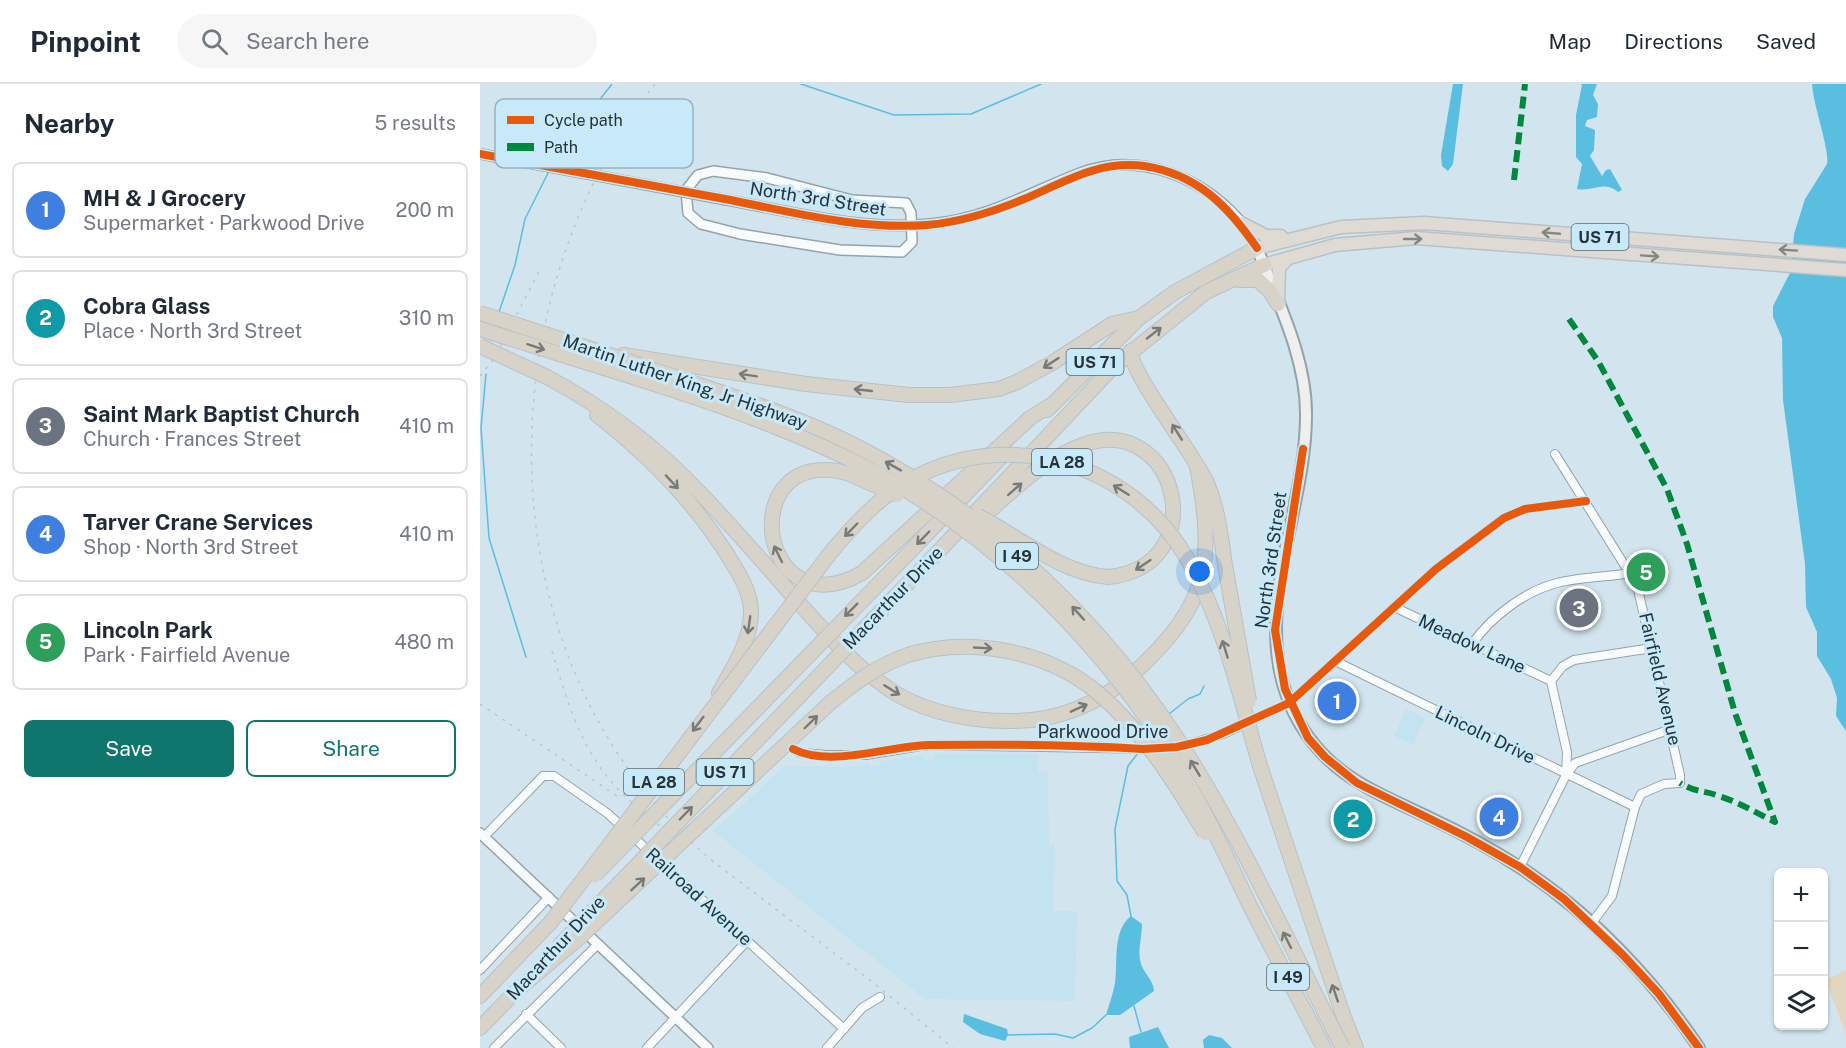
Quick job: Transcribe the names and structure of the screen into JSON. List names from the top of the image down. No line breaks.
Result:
{"streets":{"highway":["US 71","Martin Luther King, Jr Highway","LA 28","I 49","Macarthur Drive"],"main road":["North 3rd Street"],"street":["Meadow Lane","Fairfield Avenue","Parkwood Drive","Lincoln Drive","Railroad Avenue"]},"crossings":[["North 3rd Street","Macarthur Drive"],["North 3rd Street","Parkwood Drive"],["US 71","Macarthur Drive"],["LA 28","Macarthur Drive"],["Meadow Lane","Parkwood Drive"],["Fairfield Avenue","Parkwood Drive"],["Fairfield Avenue","Lincoln Drive"],["Parkwood Drive","Lincoln Drive"]],"legend":["Cycle path","Path"],"page":{"header":"Pinpoint","search":"Search here","nav":["Map","Directions","Saved"],"heading":["Nearby","5 results"],"list":[{"mark":"1","name":"MH & J Grocery","note":"Supermarket · Parkwood Drive","value":"200 m"},{"mark":"2","name":"Cobra Glass","note":"Place · North 3rd Street","value":"310 m"},{"mark":"3","name":"Saint Mark Baptist Church","note":"Church · Frances Street","value":"410 m"},{"mark":"4","name":"Tarver Crane Services","note":"Shop · North 3rd Street","value":"410 m"},{"mark":"5","name":"Lincoln Park","note":"Park · Fairfield Avenue","value":"480 m"}],"pins":["5","3","1","4","2"],"buttons":["Save","Share"],"map_buttons":["+","−"]}}
